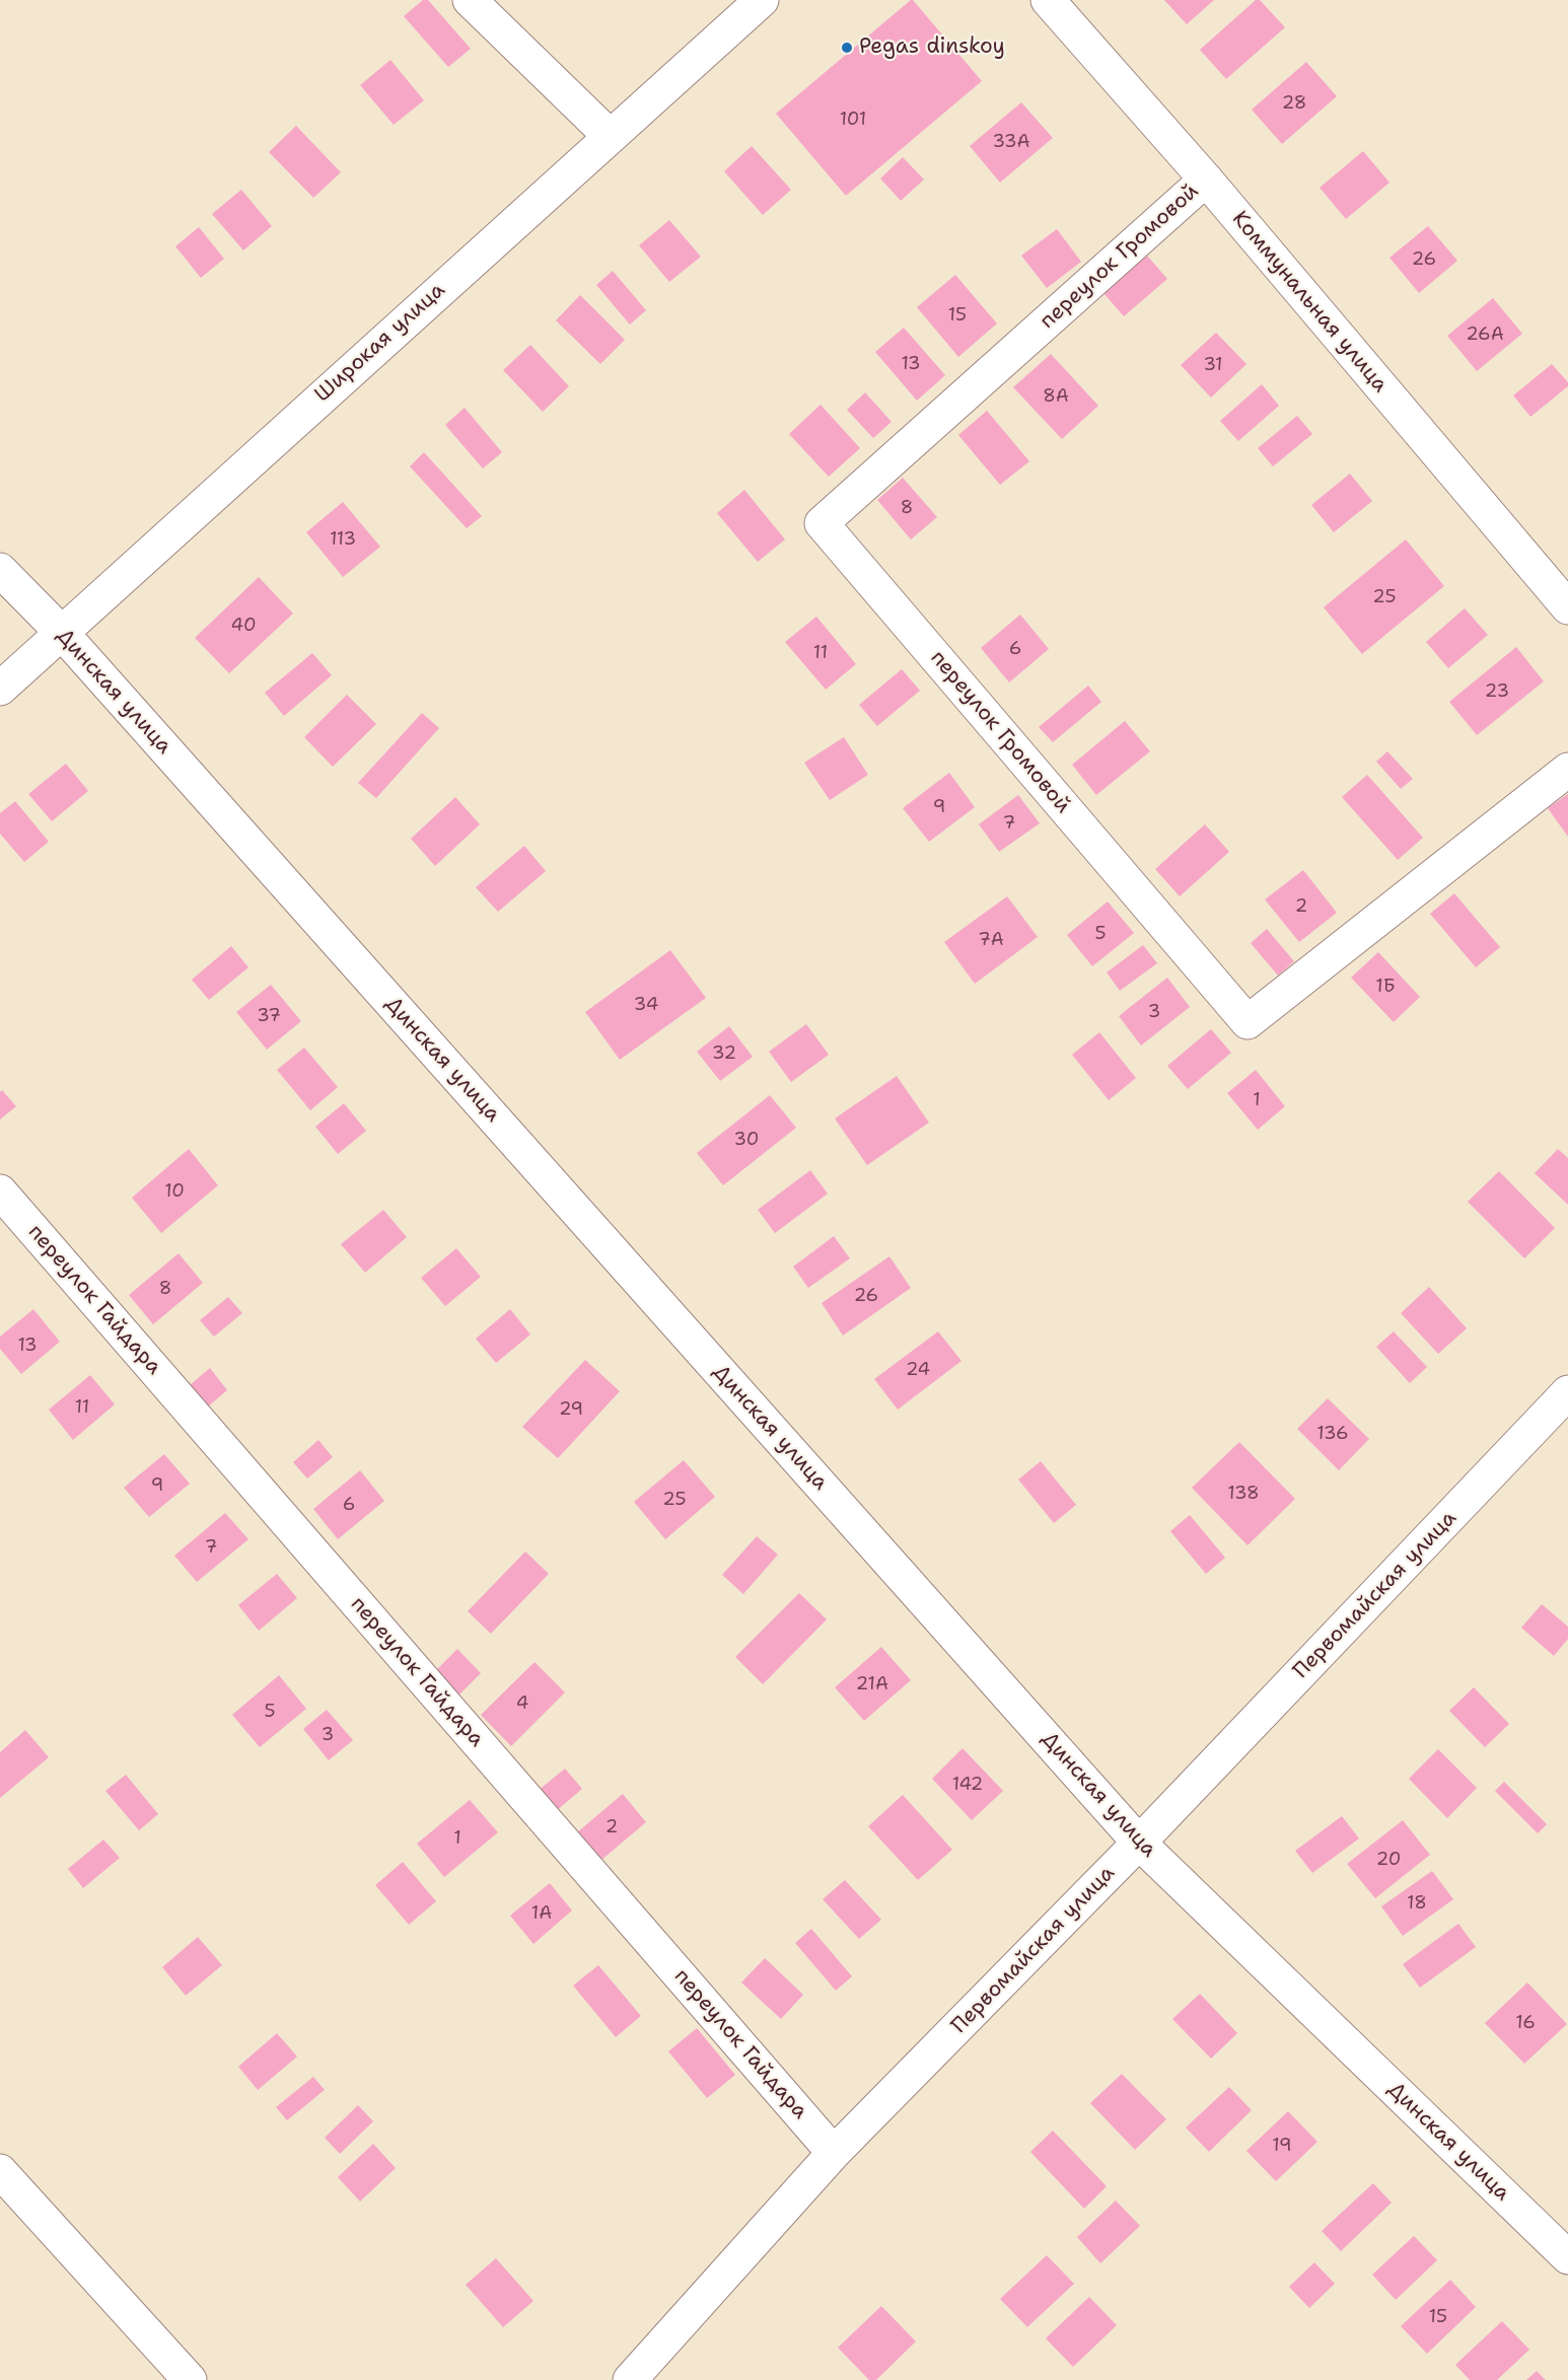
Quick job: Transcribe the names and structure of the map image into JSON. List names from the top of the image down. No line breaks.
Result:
{"streets":{"street":["переулок Громовой","Коммунальная улица","Широкая улица","Динская улица","переулок Гайдара","Первомайская улица"]},"crossings":[["переулок Громовой","Коммунальная улица"],["Широкая улица","Динская улица"],["Динская улица","Первомайская улица"],["переулок Гайдара","Первомайская улица"]],"places":["Pegas dinskoy"],"house_numbers":["28","101","33А","26","15","26А","13","31","8А","8","113","25","40","6","11","23","9","7","2","5","7А","1Б","34","3","37","32","1","30","10","8","26","13","24","11","29","136","9","138","25","6","7","21А","4","5","3","142","2","1","20","18","1А","16","19","15"]}
